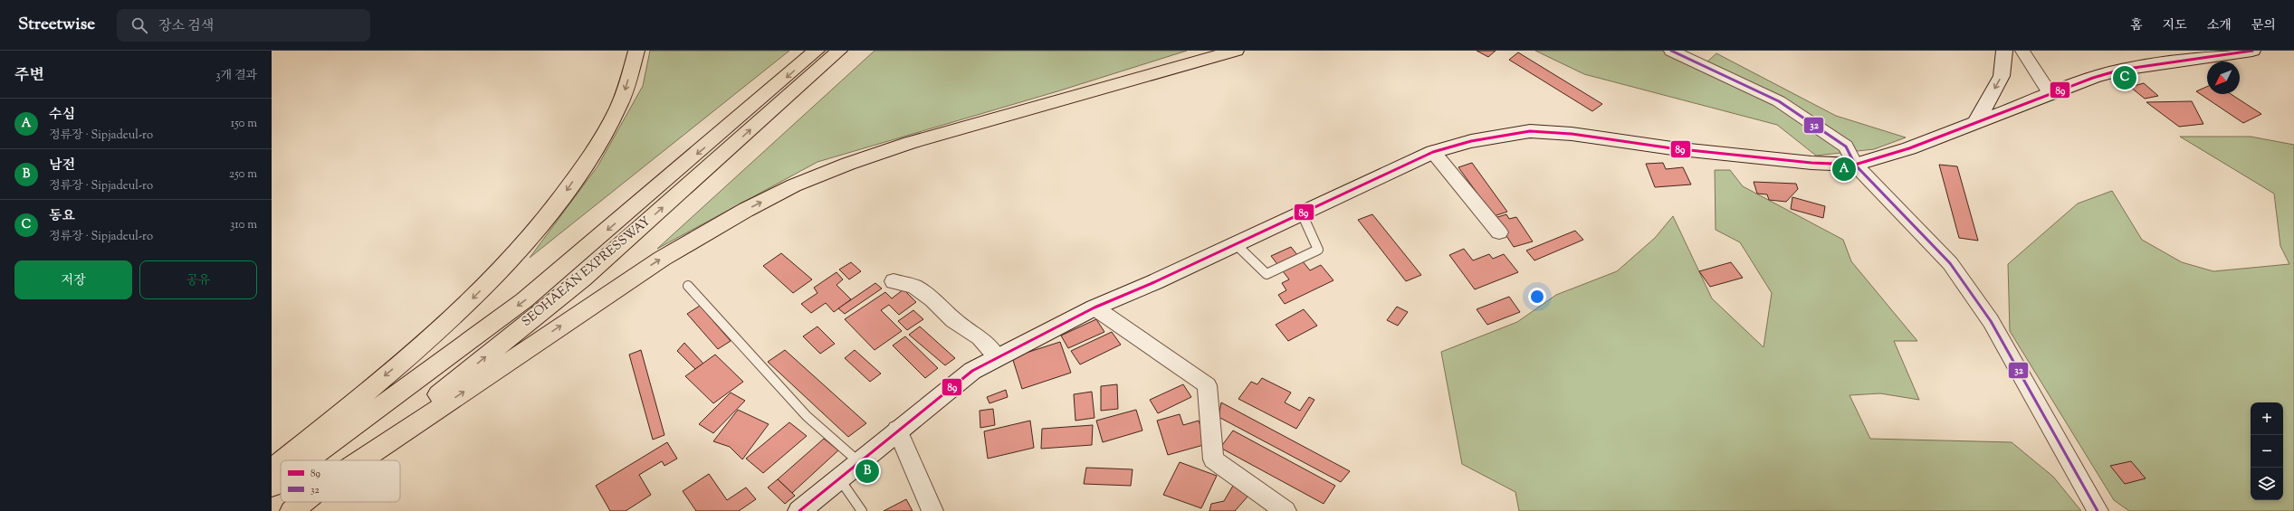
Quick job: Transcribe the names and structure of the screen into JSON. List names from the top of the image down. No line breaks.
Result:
{"streets":{"highway":["SEOHAEAN EXPRESSWAY"]},"lines":["transit line 89","transit line 32"],"legend":["89","32"],"north":"bottom left","page":{"header":"Streetwise","search":"장소 검색","nav":["홈","지도","소개","문의"],"heading":["주변","3개 결과"],"pins":["C","A","B"],"list":[{"mark":"A","name":"수심","note":"정류장 · Sipjadeul-ro","value":"150 m"},{"mark":"B","name":"남전","note":"정류장 · Sipjadeul-ro","value":"250 m"},{"mark":"C","name":"동요","note":"정류장 · Sipjadeul-ro","value":"310 m"}],"buttons":["저장","공유"],"map_buttons":["+","−"]}}
